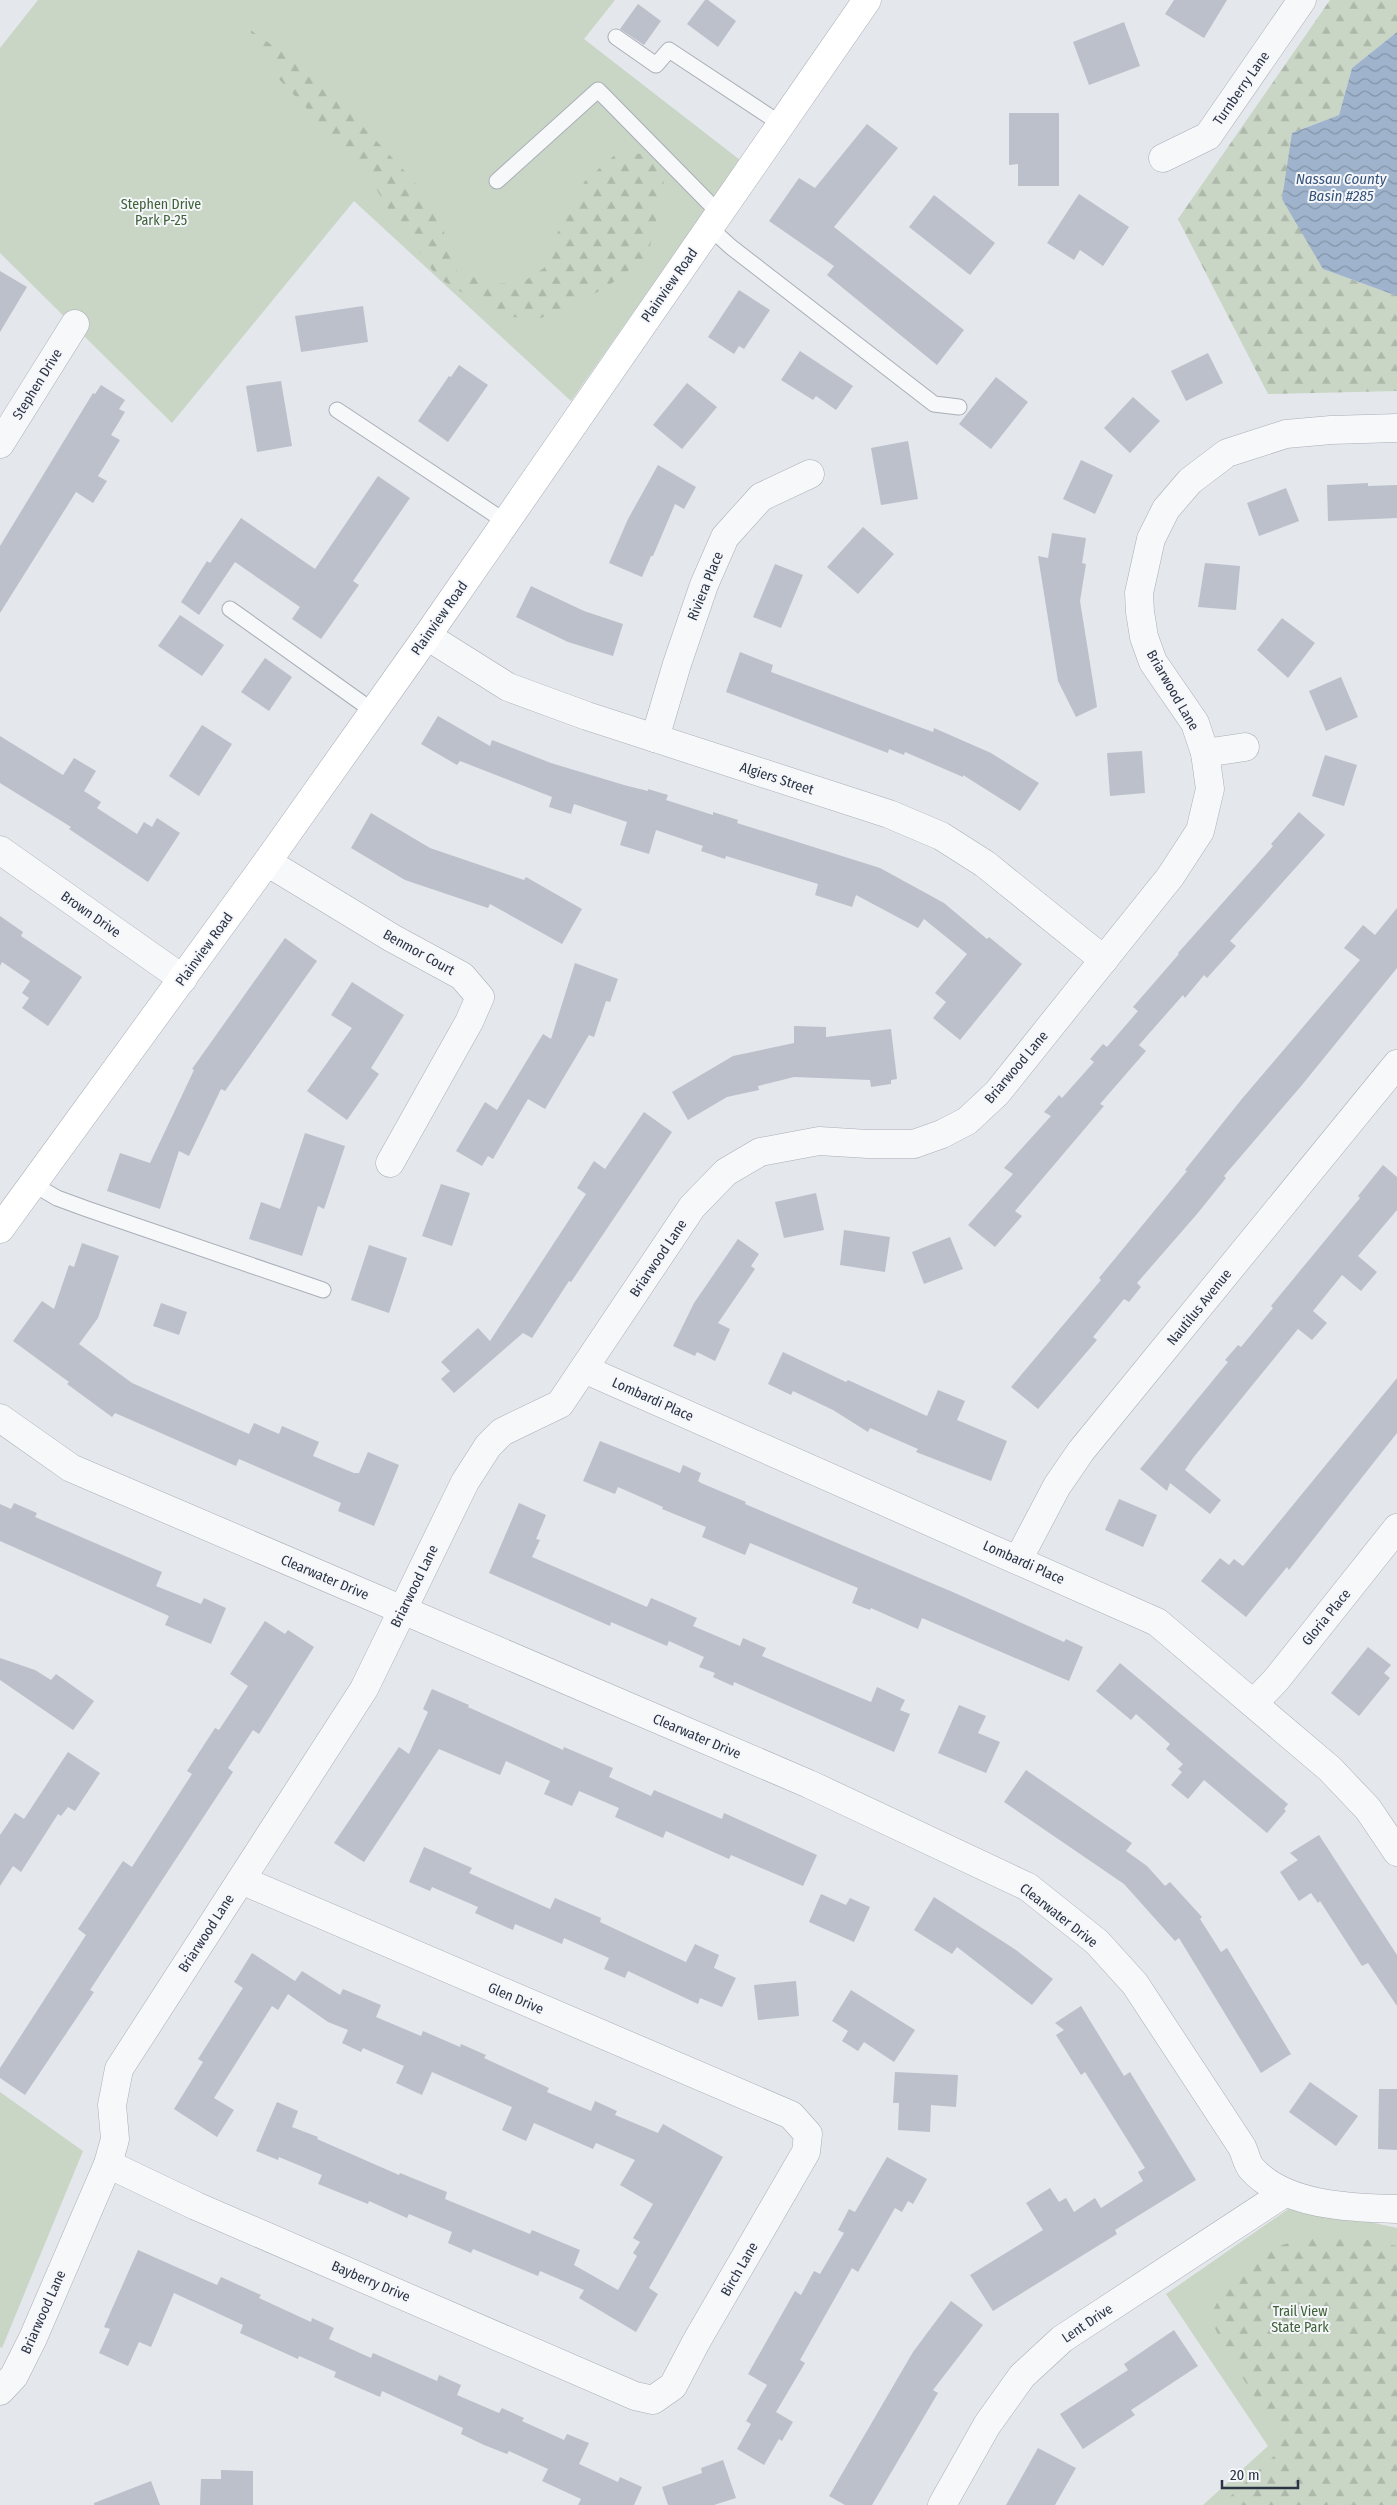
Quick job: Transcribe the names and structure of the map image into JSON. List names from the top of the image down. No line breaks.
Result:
{"streets":{"main road":["Plainview Road"],"street":["Turnberry Lane","Stephen Drive","Riviera Place","Briarwood Lane","Algiers Street","Brown Drive","Benmor Court","Nautilus Avenue","Lombardi Place","Clearwater Drive","Gloria Place","Glen Drive","Birch Lane","Bayberry Drive","Lent Drive"]},"crossings":[["Plainview Road","Algiers Street"],["Plainview Road","Brown Drive"],["Plainview Road","Benmor Court"],["Riviera Place","Algiers Street"],["Briarwood Lane","Algiers Street"],["Briarwood Lane","Lombardi Place"],["Briarwood Lane","Clearwater Drive"],["Briarwood Lane","Glen Drive"],["Briarwood Lane","Bayberry Drive"],["Nautilus Avenue","Lombardi Place"],["Lombardi Place","Gloria Place"],["Clearwater Drive","Lent Drive"],["Glen Drive","Birch Lane"],["Birch Lane","Bayberry Drive"]],"water":["Nassau County Basin #285"],"parks":["Stephen Drive Park P-25","Trail View State Park"],"scale_bar":"20 m"}
